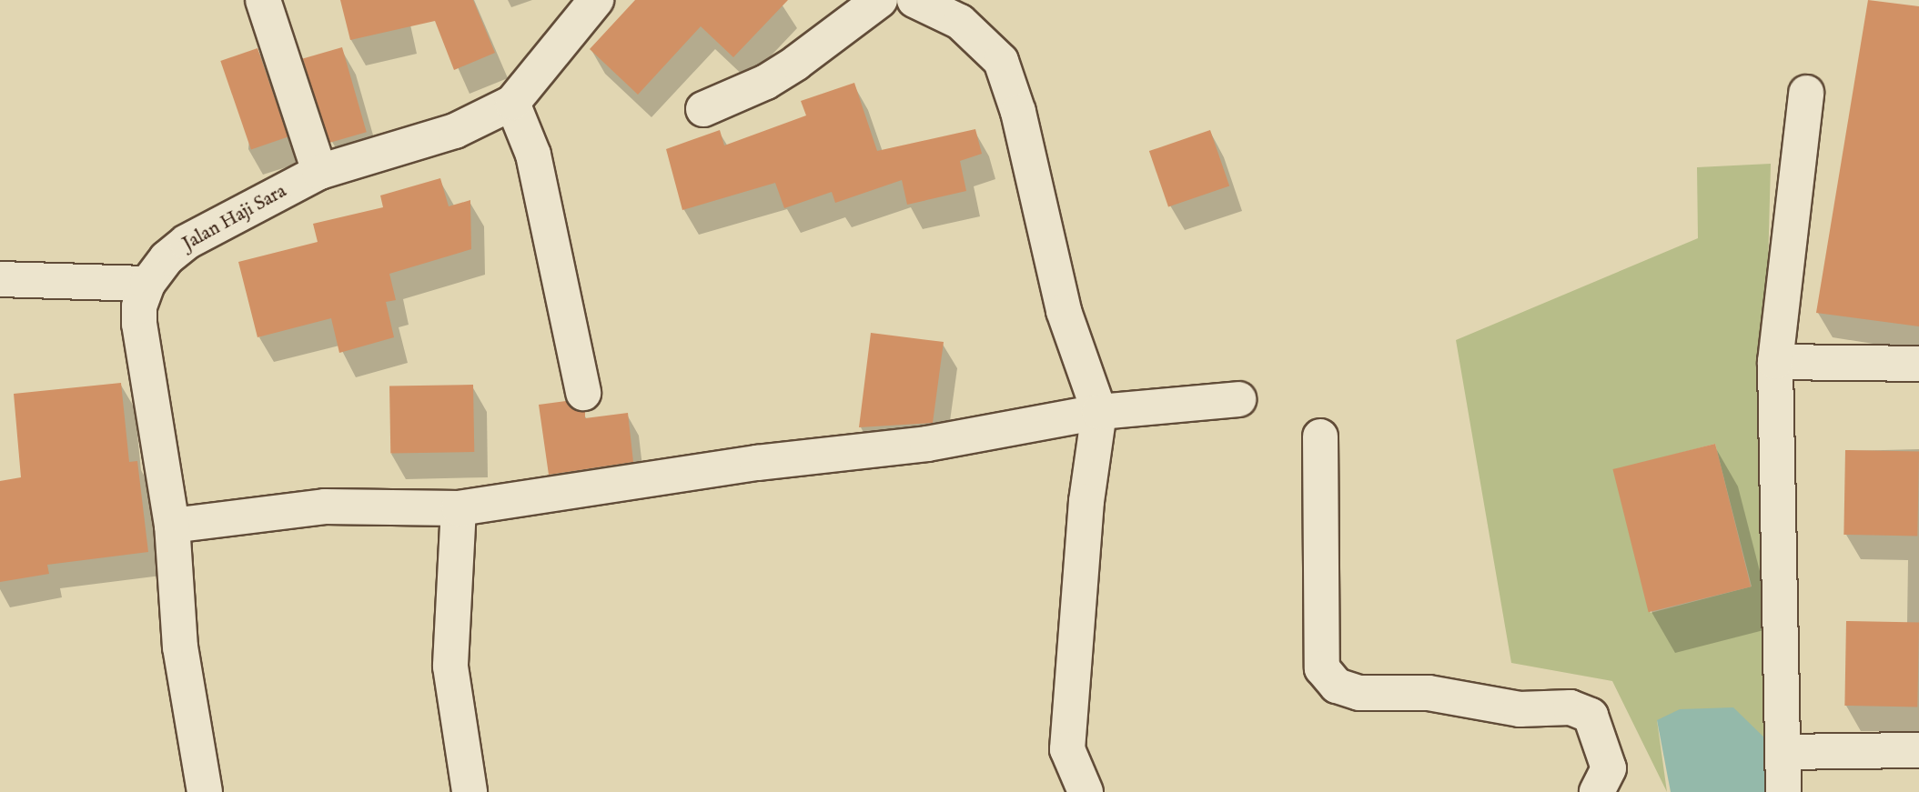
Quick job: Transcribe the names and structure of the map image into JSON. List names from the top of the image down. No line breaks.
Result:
{"streets":{"street":["Jalan Haji Sara"]}}
